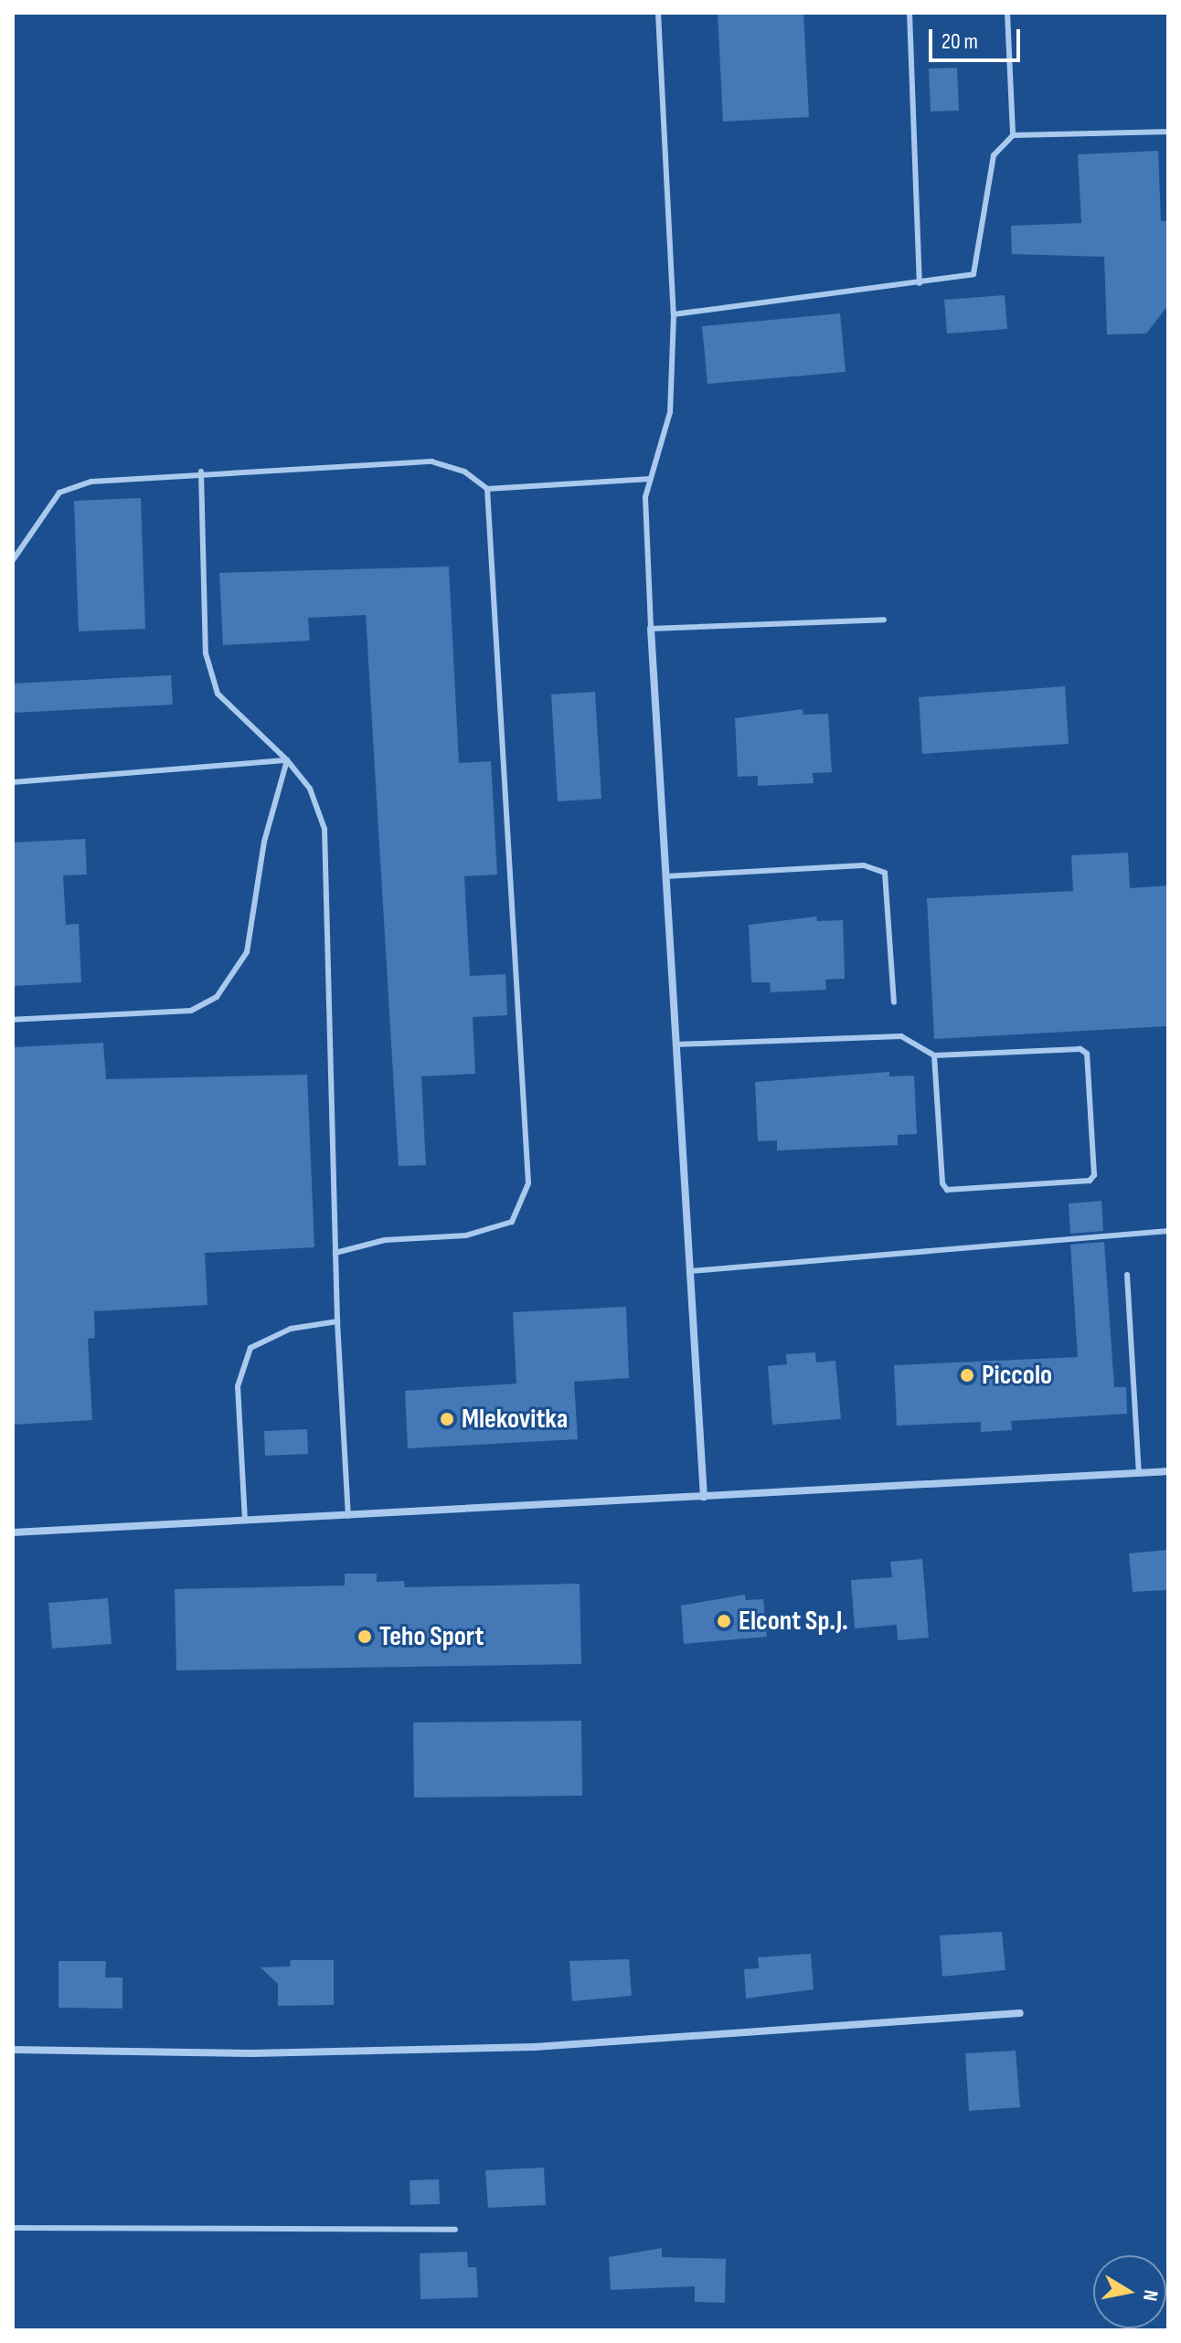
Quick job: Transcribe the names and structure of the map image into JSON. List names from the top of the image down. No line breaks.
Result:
{"places":["Piccolo","Mlekovitka","Elcont Sp.J.","Teho Sport"],"scale_bar":"20 m","north":"right"}
